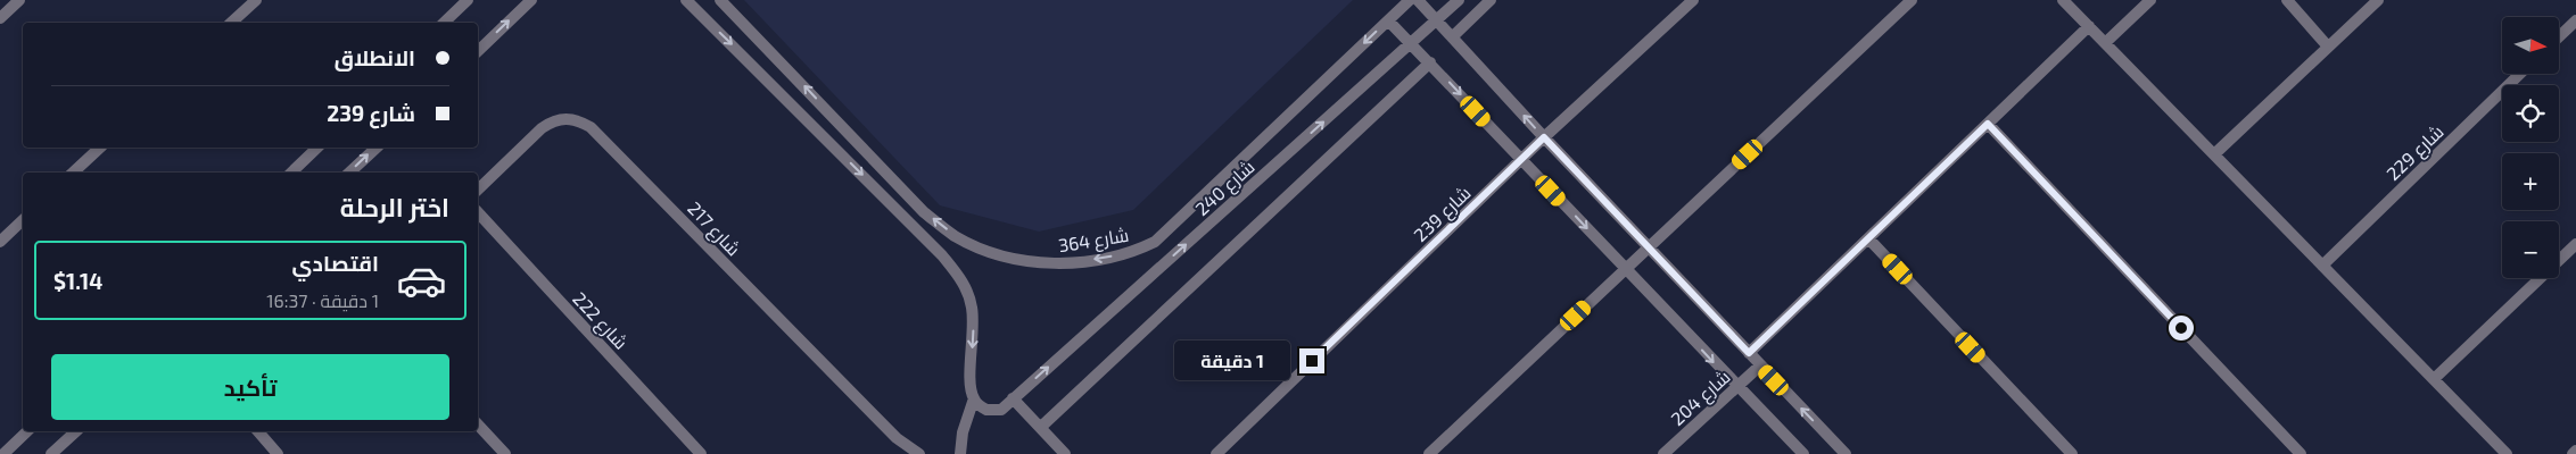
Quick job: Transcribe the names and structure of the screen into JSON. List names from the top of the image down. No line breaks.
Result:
{"streets":{"street":["شارع 229","شارع 240","شارع 239","شارع 217","شارع 364","شارع 222","شارع 204"]},"north":"right","page":{"map_buttons":["+","−"],"banner":["الانطلاق","شارع 239"],"heading":"اختر الرحلة","list":[{"name":"اقتصادي","note":"1 دقيقة · 16:37","value":"$1.14"}],"bubble":"1 دقيقة","buttons":"تأكيد"}}
